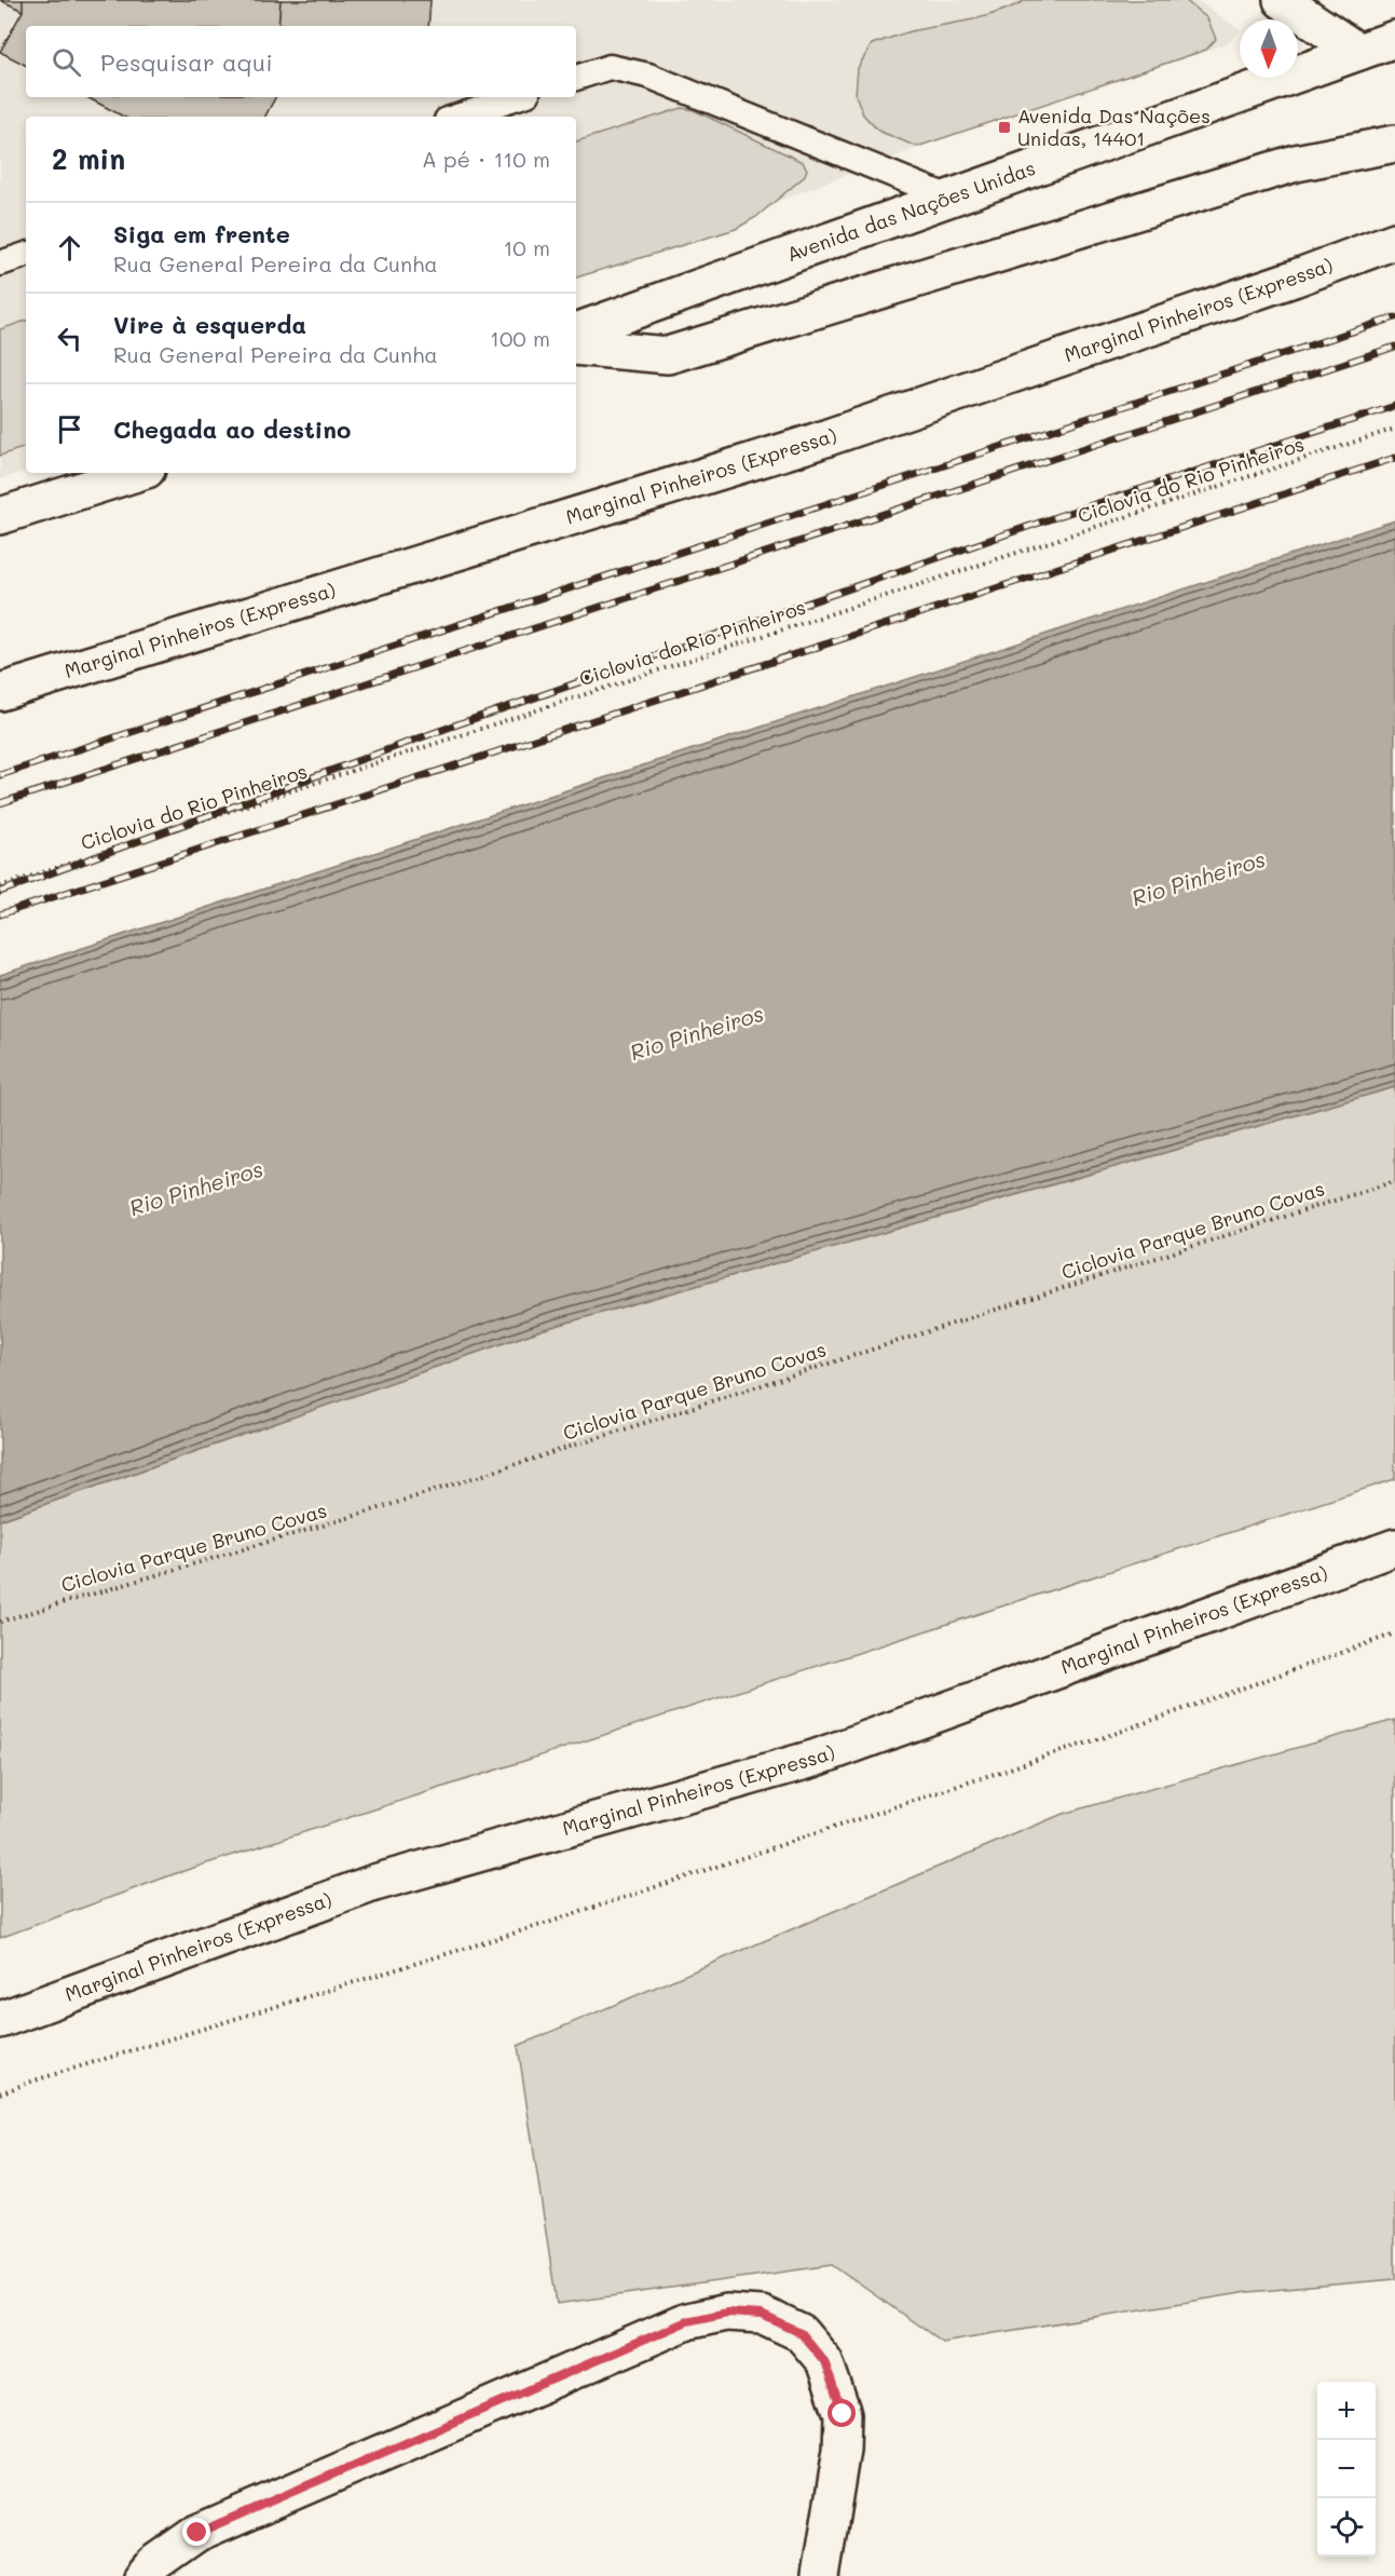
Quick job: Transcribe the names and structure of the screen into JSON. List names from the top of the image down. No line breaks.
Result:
{"streets":{"main road":["Avenida das Nações Unidas","Marginal Pinheiros (Expressa)"],"path":["Ciclovia do Rio Pinheiros","Ciclovia Parque Bruno Covas"]},"water":["Rio Pinheiros"],"places":{"transit":["Avenida Das Nações Unidas, 14401"]},"north":"bottom","page":{"search":"Pesquisar aqui","heading":["2 min","A pé · 110 m"],"list":[["Siga em frente","Rua General Pereira da Cunha","10 m"],["Vire à esquerda","Rua General Pereira da Cunha","100 m"],"Chegada ao destino"],"map_buttons":["+","−"]}}
